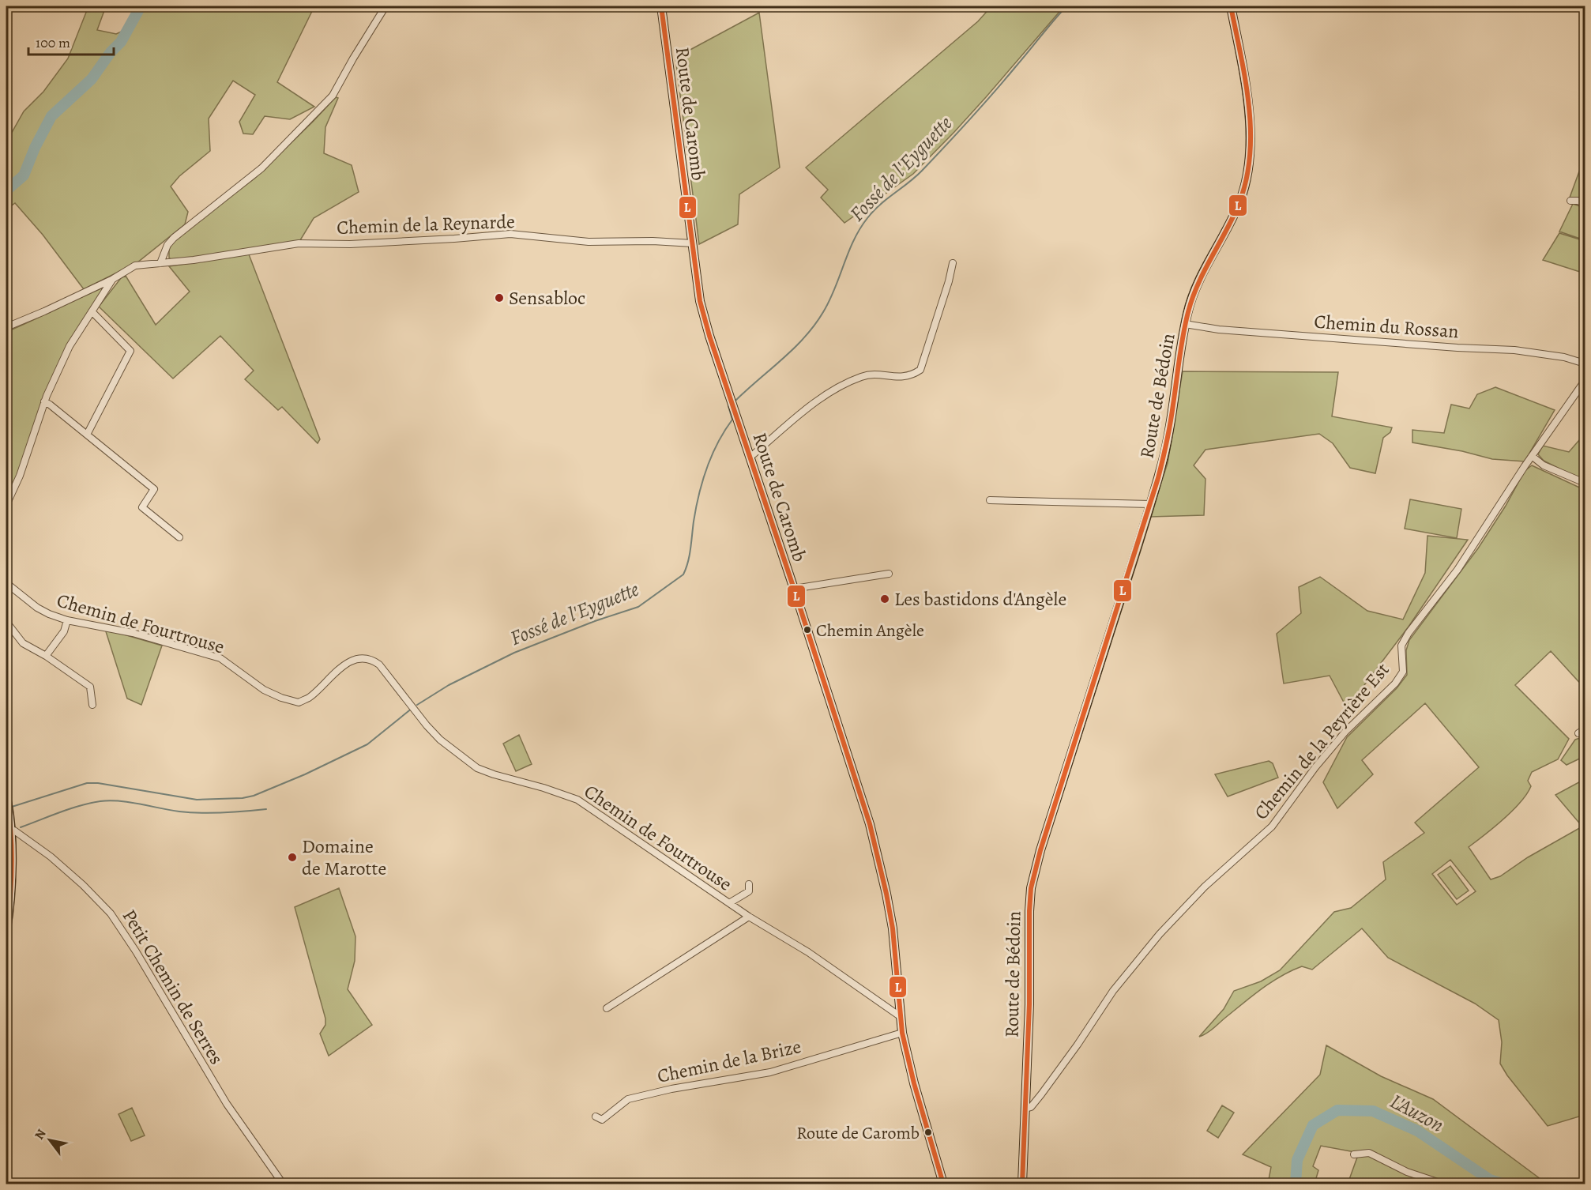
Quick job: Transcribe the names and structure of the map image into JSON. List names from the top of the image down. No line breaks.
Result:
{"streets":{"main road":["Route de Caromb","Route de Bédoin"],"street":["Chemin de la Reynarde","Chemin du Rossan","Chemin de Fourtrouse","Chemin de la Peyrière Est","Petit Chemin de Serres","Chemin de la Brize"]},"crossings":[["Route de Caromb","Chemin de la Reynarde"],["Route de Caromb","Chemin de Fourtrouse"],["Route de Caromb","Chemin de la Brize"],["Chemin du Rossan","Route de Bédoin"],["Route de Bédoin","Chemin de la Peyrière Est"]],"water":["Fossé de l'Eyguette","L'Auzon"],"places":["Sensabloc","Les bastidons d'Angèle","Chemin Angèle","Domaine de Marotte","Route de Caromb"],"lines":["transit line L"],"scale_bar":"100 m","north":"top left"}
